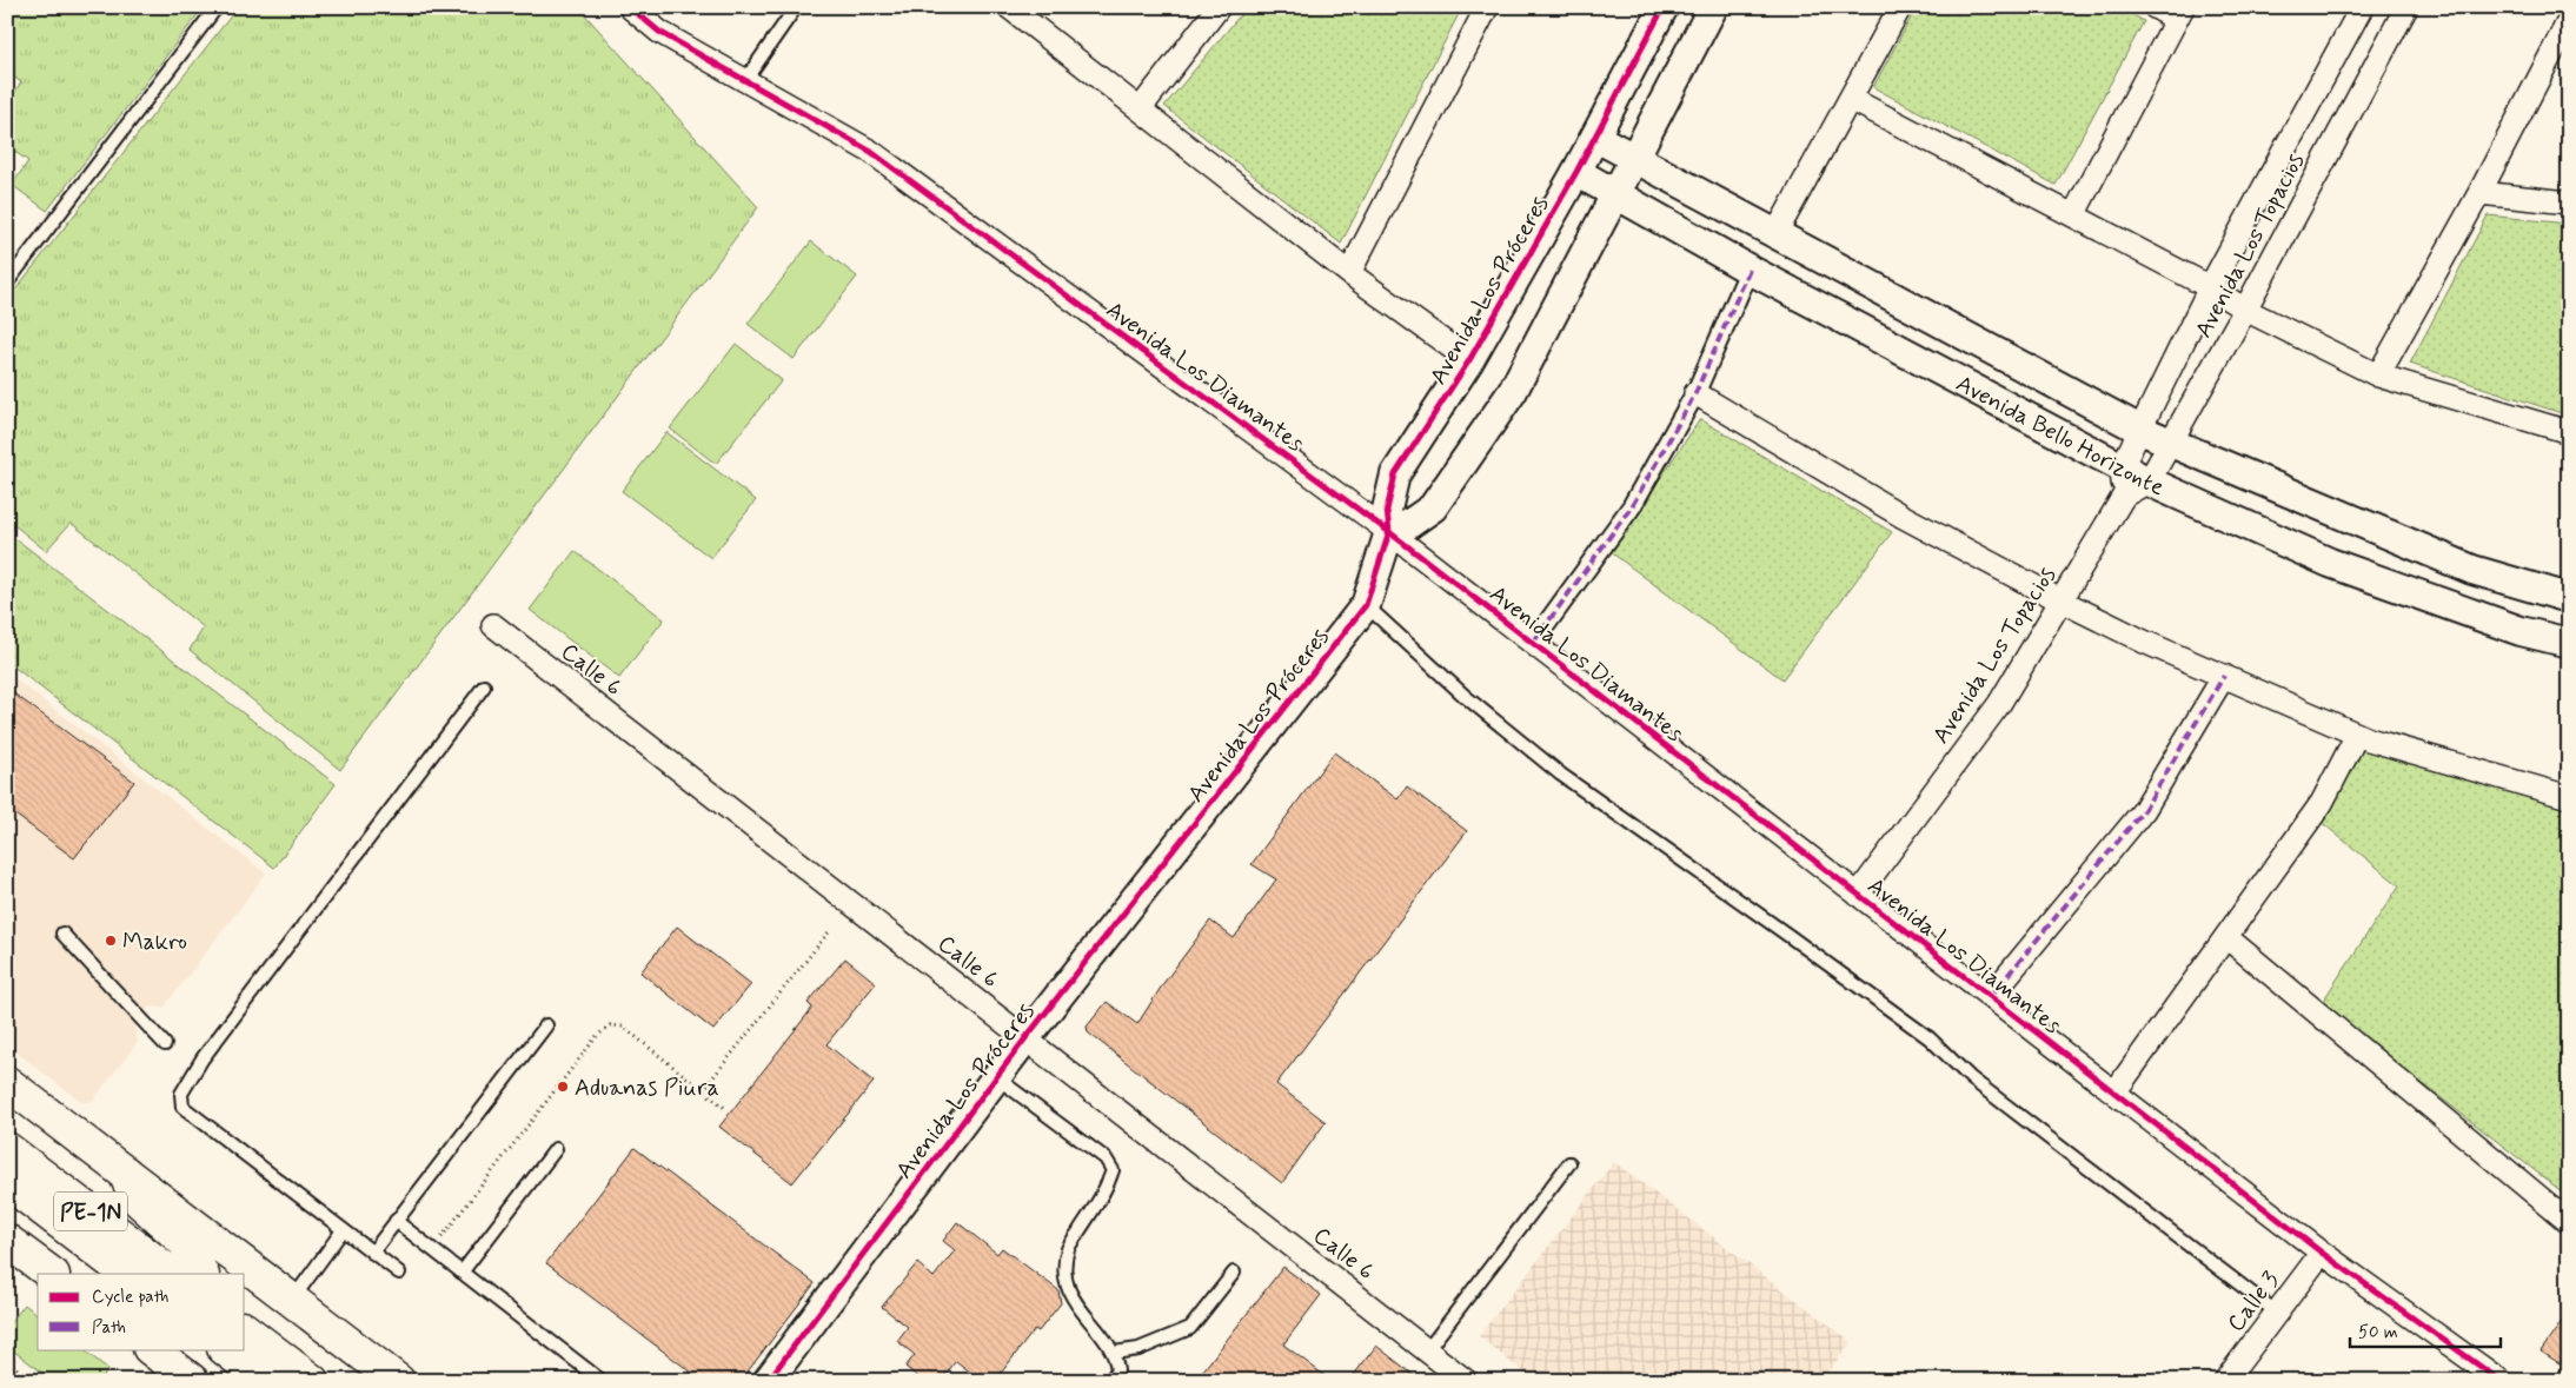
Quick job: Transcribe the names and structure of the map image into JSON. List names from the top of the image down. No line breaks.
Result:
{"streets":{"main road":["PE-1N"],"street":["Avenida Los Topacios","Avenida Los Próceres","Avenida Los Diamantes","Avenida Bello Horizonte","Calle 6","Calle 3"]},"crossings":[["Avenida Los Topacios","Avenida Los Diamantes"],["Avenida Los Topacios","Avenida Bello Horizonte"],["Avenida Los Próceres","Avenida Los Diamantes"],["Avenida Los Próceres","Avenida Bello Horizonte"],["Avenida Los Próceres","Calle 6"],["Avenida Los Diamantes","Calle 3"]],"places":["Makro","Aduanas Piura"],"legend":["Cycle path","Path"],"scale_bar":"50 m"}
